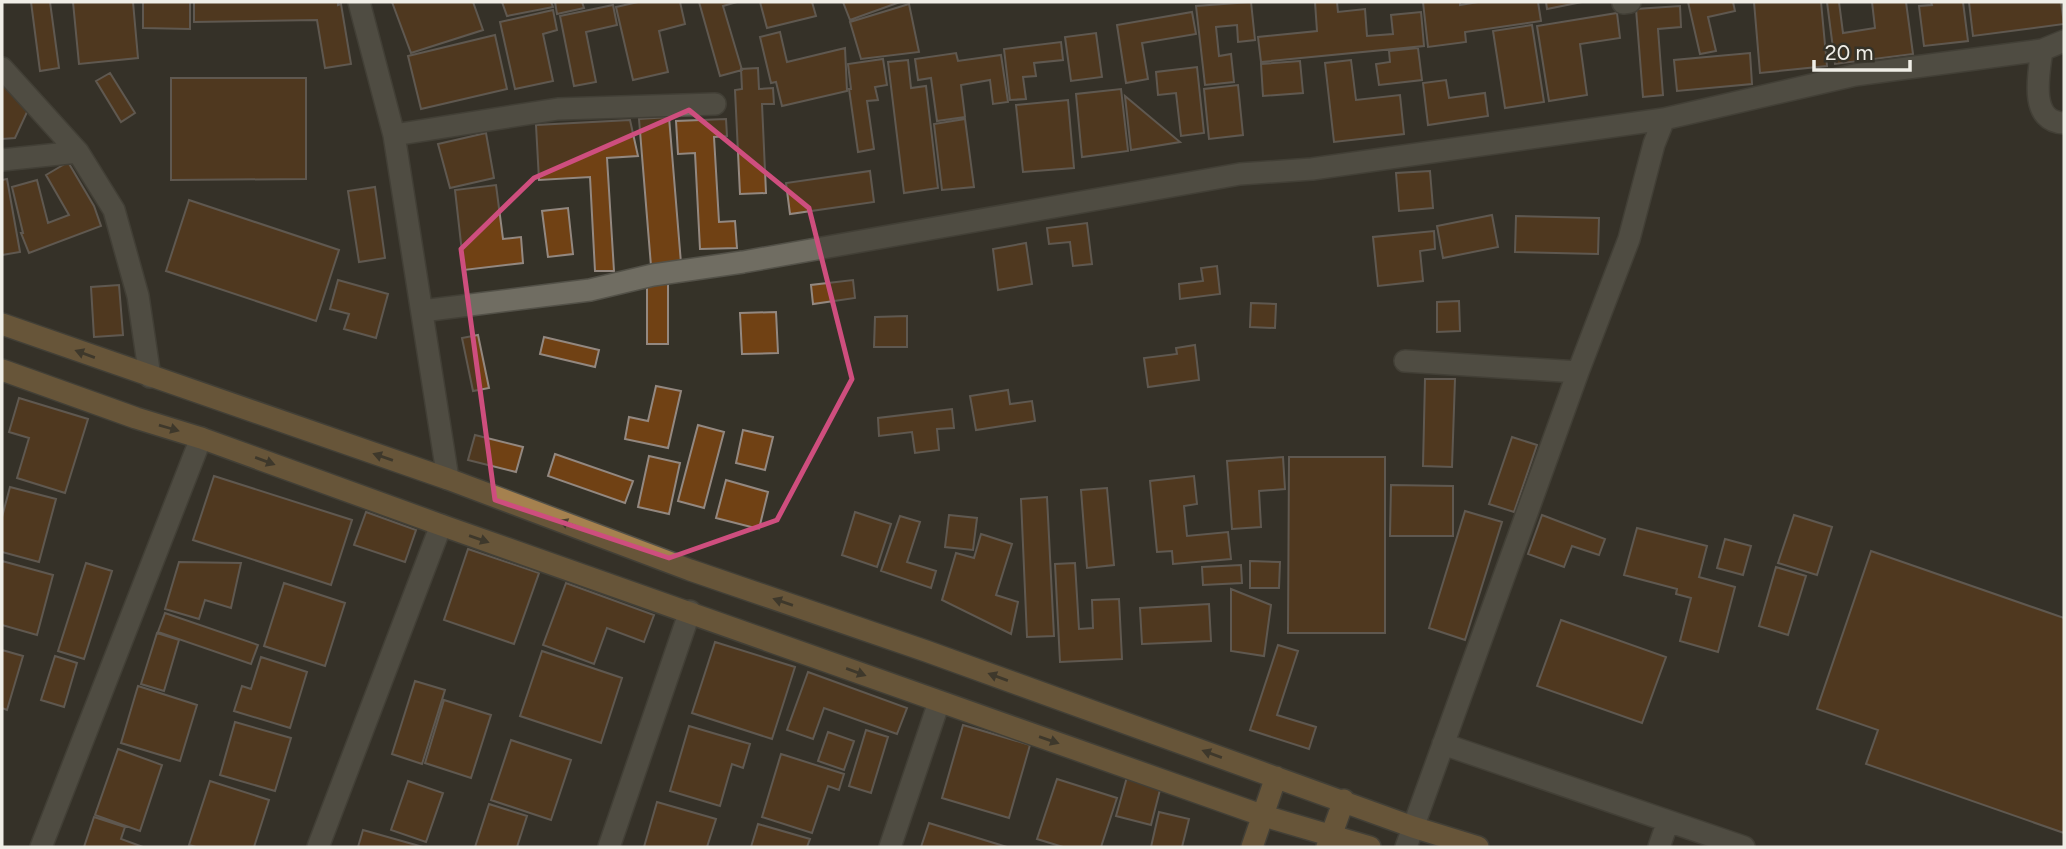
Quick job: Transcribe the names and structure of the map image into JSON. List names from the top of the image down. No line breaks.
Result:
{"scale_bar":"20 m"}
